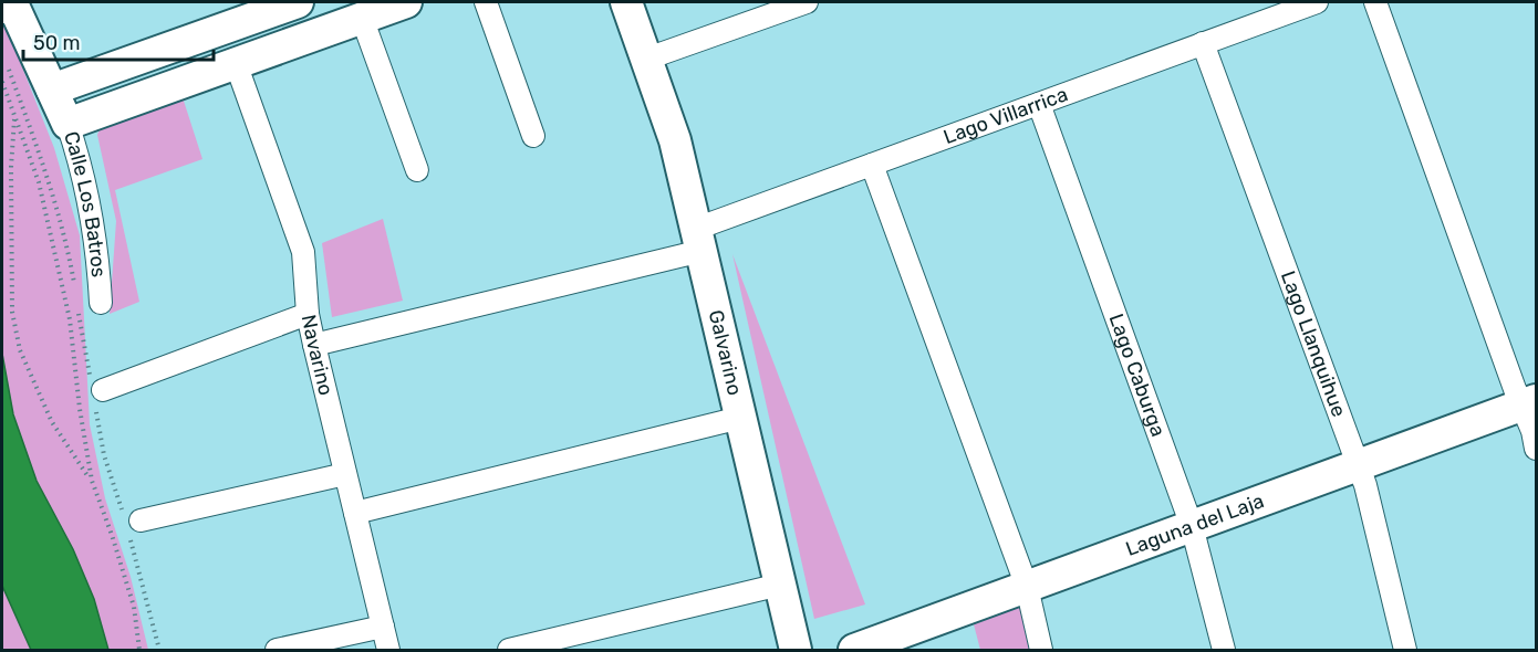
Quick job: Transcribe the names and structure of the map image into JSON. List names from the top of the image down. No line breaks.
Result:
{"streets":{"street":["Lago Villarrica","Calle Los Batros","Lago Llanquihue","Galvarino","Navarino","Lago Caburga","Laguna del Laja"]},"crossings":[["Lago Villarrica","Lago Llanquihue"],["Lago Villarrica","Galvarino"],["Lago Villarrica","Navarino"],["Lago Villarrica","Lago Caburga"],["Lago Llanquihue","Laguna del Laja"],["Lago Caburga","Laguna del Laja"]],"scale_bar":"50 m"}
